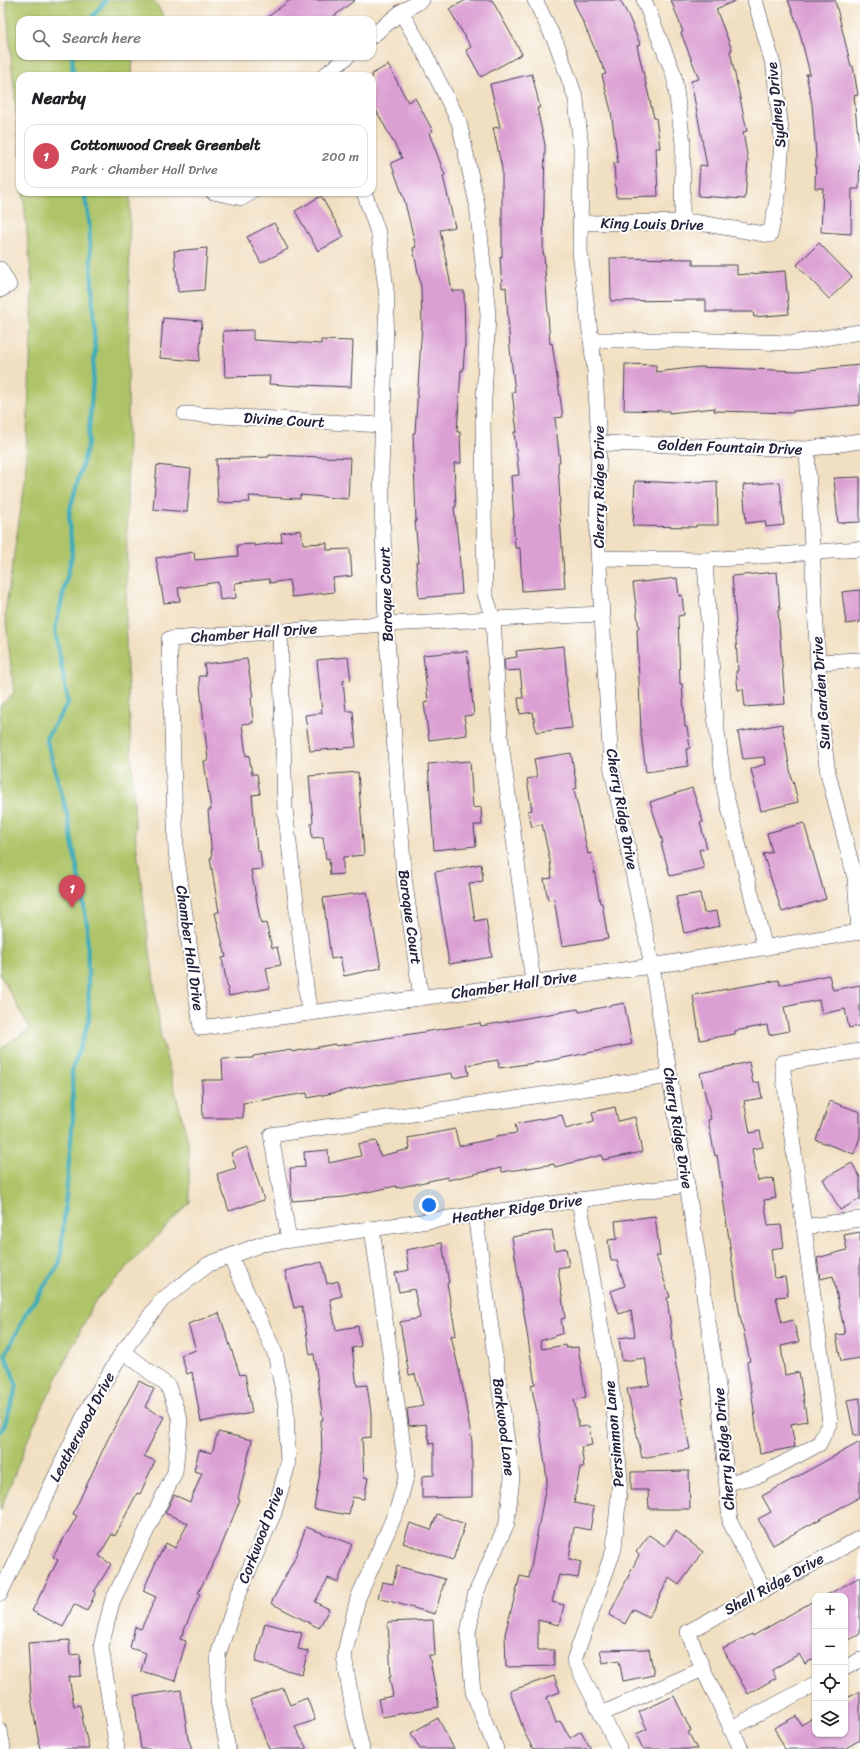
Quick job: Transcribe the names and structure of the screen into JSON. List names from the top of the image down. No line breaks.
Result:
{"streets":{"street":["Sydney Drive","King Louis Drive","Divine Court","Golden Fountain Drive","Cherry Ridge Drive","Baroque Court","Chamber Hall Drive","Sun Garden Drive","Heather Ridge Drive","Leatherwood Drive","Barkwood Lane","Persimmon Lane","Corkwood Drive","Shell Ridge Drive"]},"crossings":[["Sydney Drive","King Louis Drive"],["King Louis Drive","Cherry Ridge Drive"],["Divine Court","Baroque Court"],["Golden Fountain Drive","Cherry Ridge Drive"],["Golden Fountain Drive","Sun Garden Drive"],["Cherry Ridge Drive","Chamber Hall Drive"],["Cherry Ridge Drive","Heather Ridge Drive"],["Cherry Ridge Drive","Shell Ridge Drive"],["Baroque Court","Chamber Hall Drive"],["Chamber Hall Drive","Sun Garden Drive"],["Heather Ridge Drive","Leatherwood Drive"],["Heather Ridge Drive","Barkwood Lane"],["Heather Ridge Drive","Persimmon Lane"],["Heather Ridge Drive","Corkwood Drive"],["Leatherwood Drive","Corkwood Drive"]],"page":{"search":"Search here","heading":"Nearby","list":[{"mark":"1","name":"Cottonwood Creek Greenbelt","note":"Park · Chamber Hall Drive","value":"200 m"}],"pins":"1","map_buttons":["+","−"]}}
